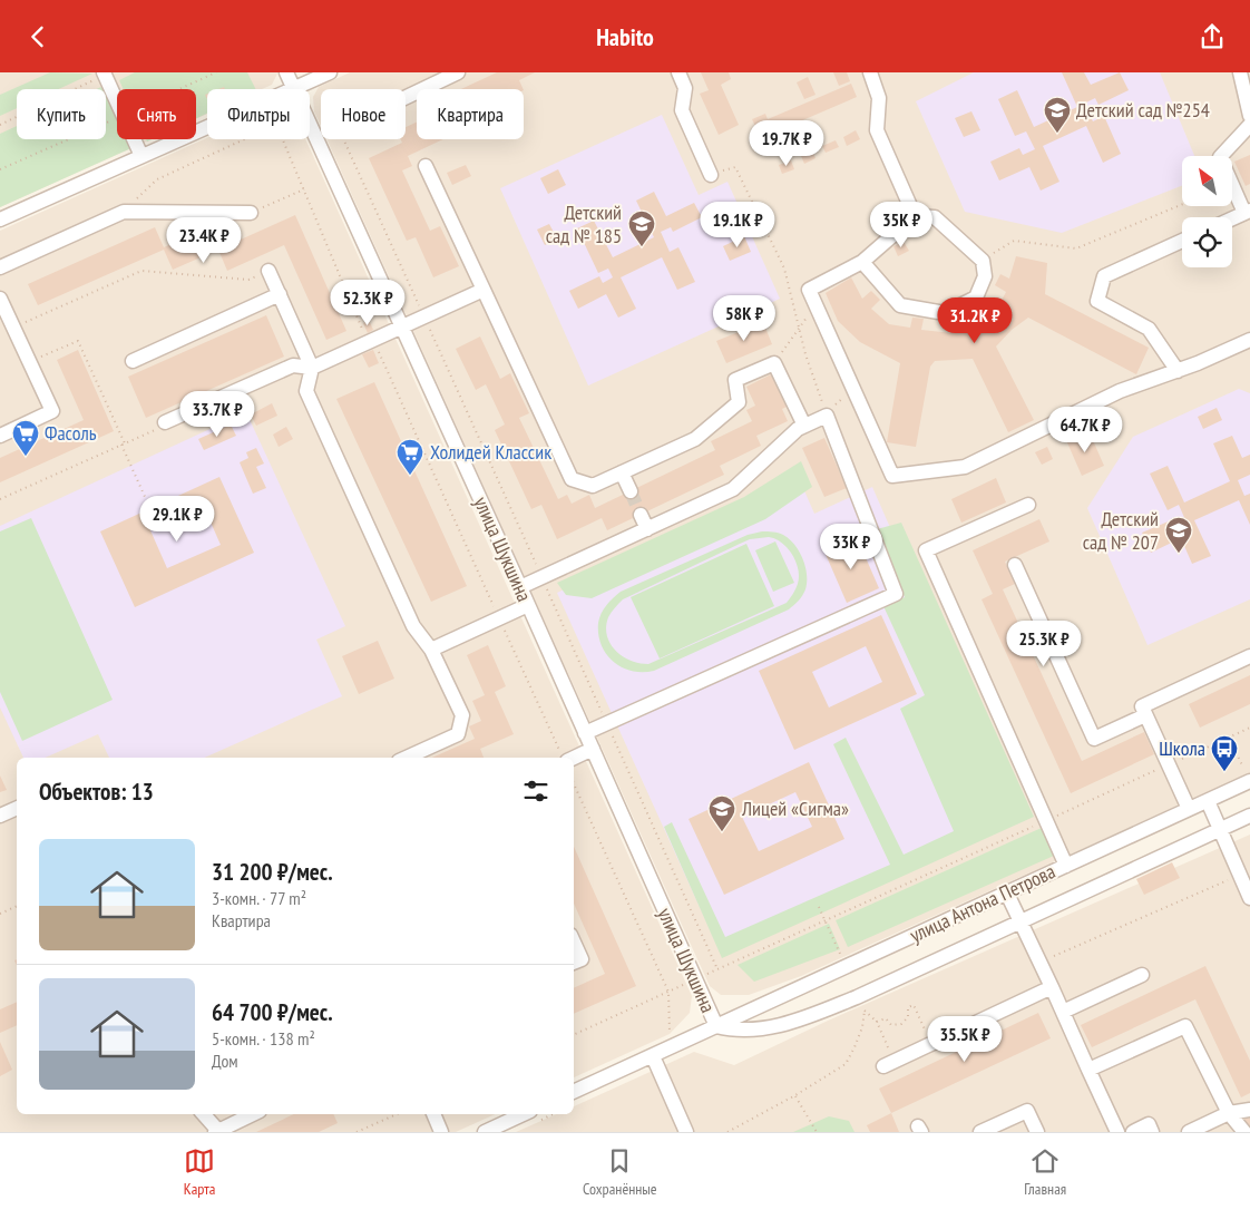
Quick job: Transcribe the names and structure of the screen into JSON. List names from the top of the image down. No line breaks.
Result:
{"streets":{"street":["улица Шукшина","улица Антона Петрова"]},"crossings":[["улица Шукшина","улица Антона Петрова"]],"places":{"school or university":["Детский сад №254","Детский сад № 185","Детский сад № 207","Лицей «Сигма»"],"supermarket":["Фасоль","Холидей Классик"],"bus stop":["Школа"]},"north":"top left","page":{"header":"Habito","chip":["Купить","Снять","Фильтры","Новое","Квартира"],"price":["19.7K ₽","19.1K ₽","35K ₽","23.4K ₽","52.3K ₽","58K ₽","31.2K ₽","33.7K ₽","64.7K ₽","29.1K ₽","33K ₽","25.3K ₽","35.5K ₽"],"heading":"Объектов: 13","list":[{"name":"31 200 ₽/мес.","note":"3-комн. · 77 m² · Квартира"},{"name":"64 700 ₽/мес.","note":"5-комн. · 138 m² · Дом"}],"tabs":["Карта","Сохранённые","Главная"]}}
